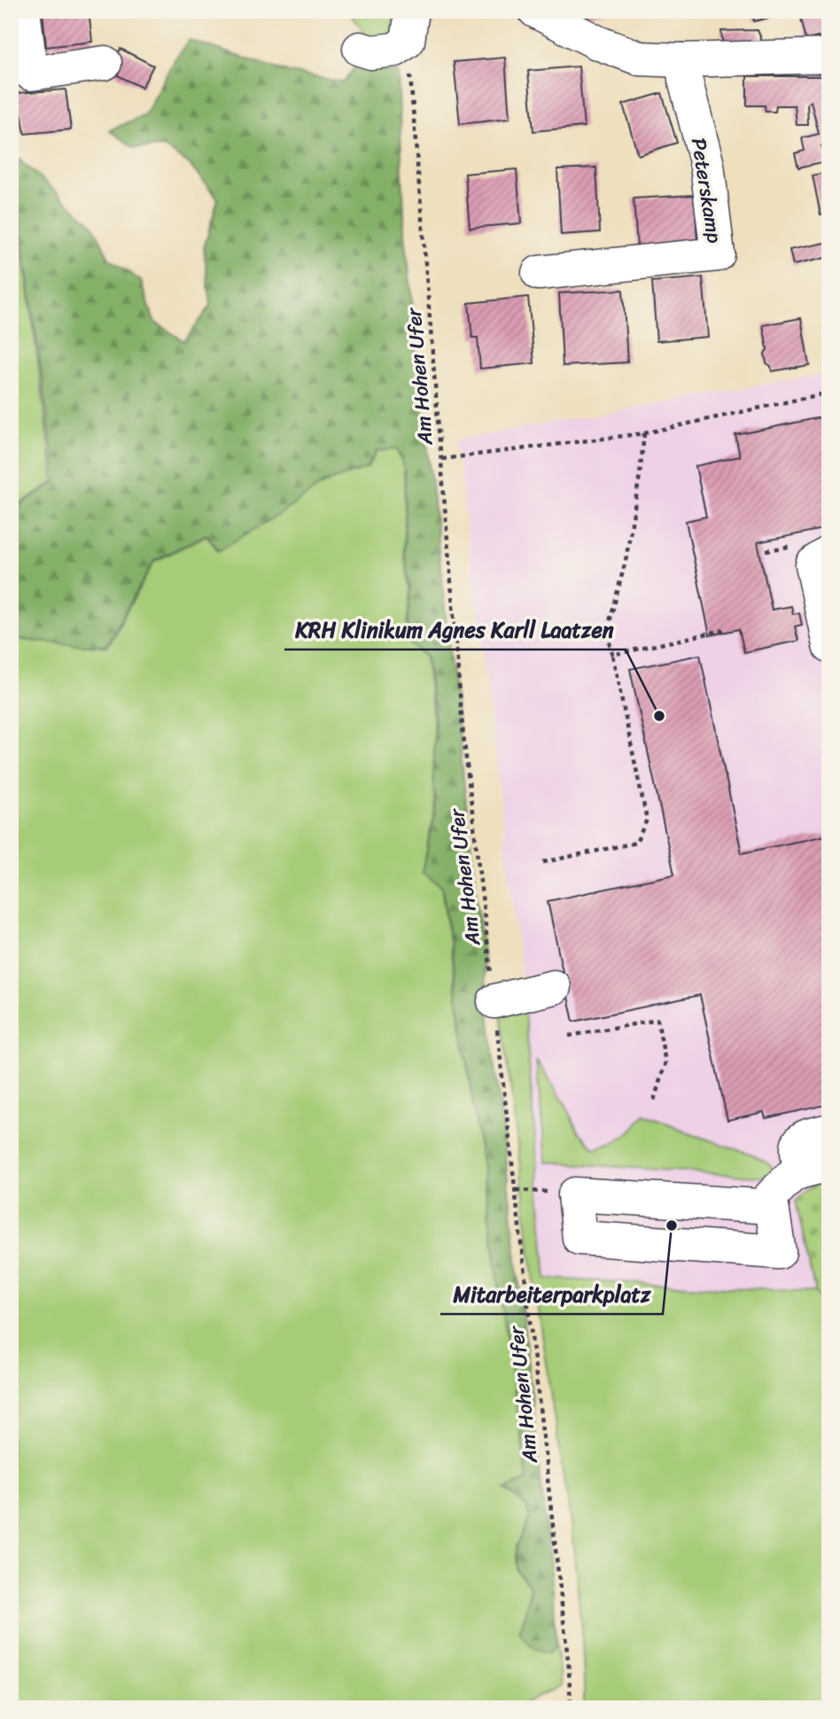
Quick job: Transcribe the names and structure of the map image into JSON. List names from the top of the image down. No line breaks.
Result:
{"streets":{"street":["Peterskamp"],"path":["Am Hohen Ufer"]},"places":["KRH Klinikum Agnes Karll Laatzen","Mitarbeiterparkplatz"]}
